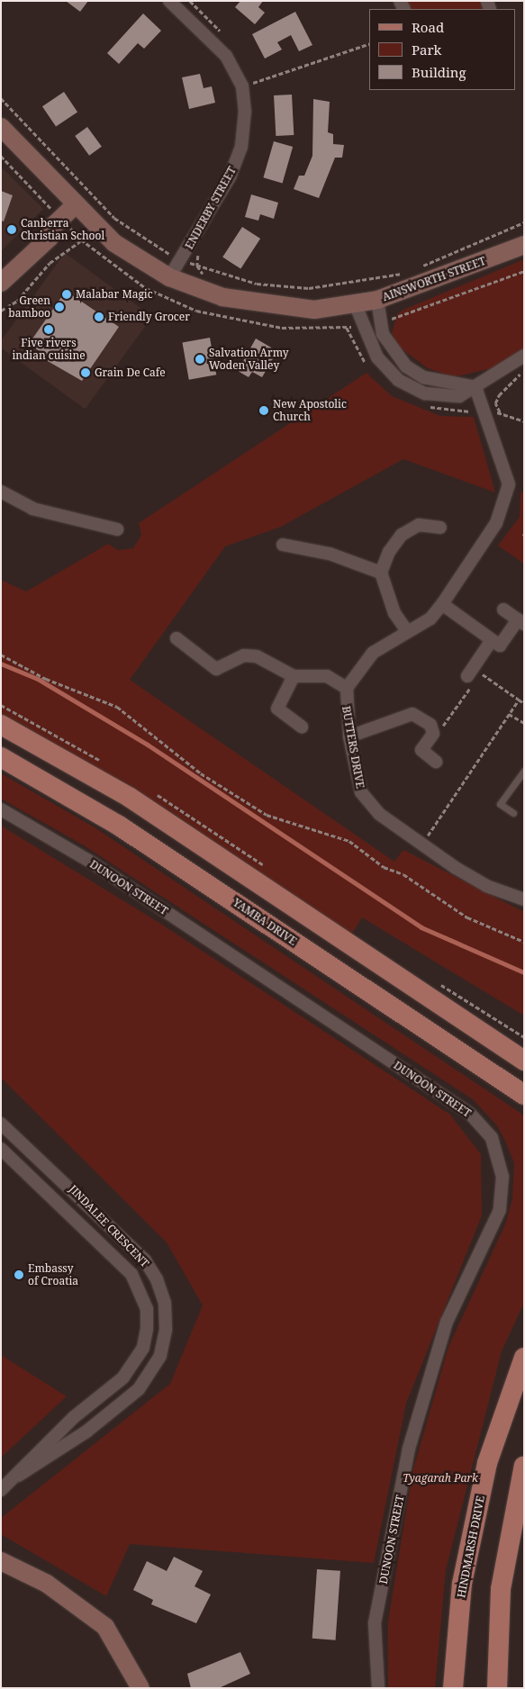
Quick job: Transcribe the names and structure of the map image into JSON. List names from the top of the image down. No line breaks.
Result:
{"streets":{"main road":["YAMBA DRIVE","HINDMARSH DRIVE"],"street":["ENDERBY STREET","AINSWORTH STREET","BUTTERS DRIVE","DUNOON STREET","JINDALEE CRESCENT"]},"crossings":[["ENDERBY STREET","AINSWORTH STREET"]],"parks":["Tyagarah Park"],"places":["Canberra Christian School","Malabar Magic","Green bamboo","Friendly Grocer","Five rivers indian cuisine","Salvation Army Woden Valley","Grain De Cafe","New Apostolic Church","Embassy of Croatia"],"legend":["Road","Park","Building"]}
